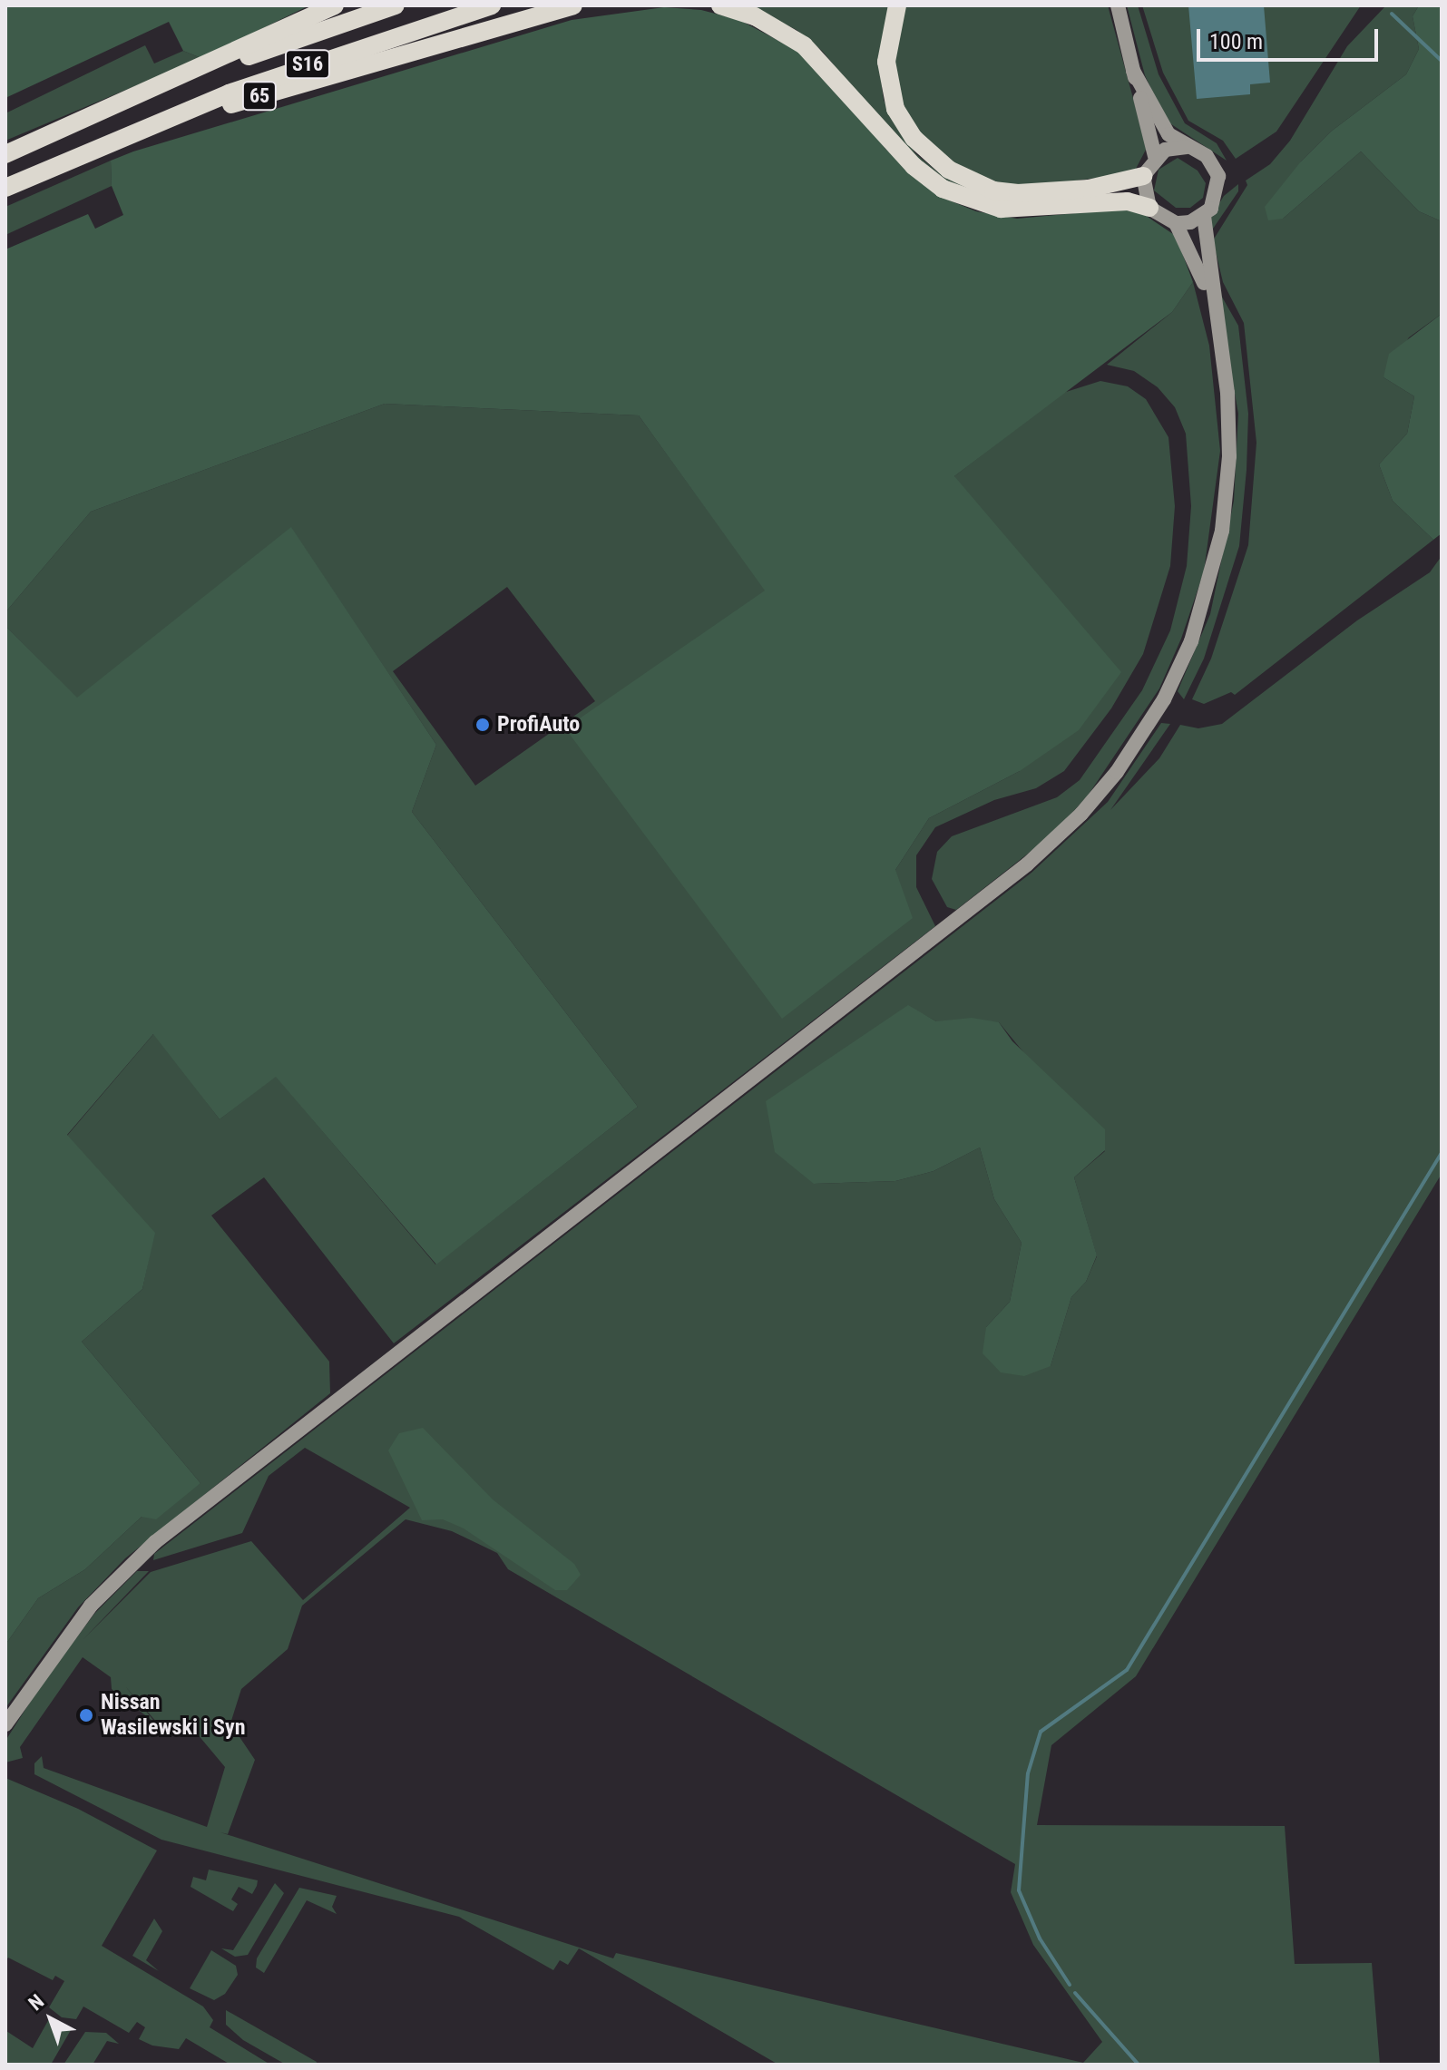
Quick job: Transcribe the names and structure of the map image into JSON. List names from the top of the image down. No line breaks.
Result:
{"streets":{"highway":["S16","65"]},"crossings":[["S16","65"]],"places":["ProfiAuto","Nissan Wasilewski i Syn"],"scale_bar":"100 m","north":"top left"}
